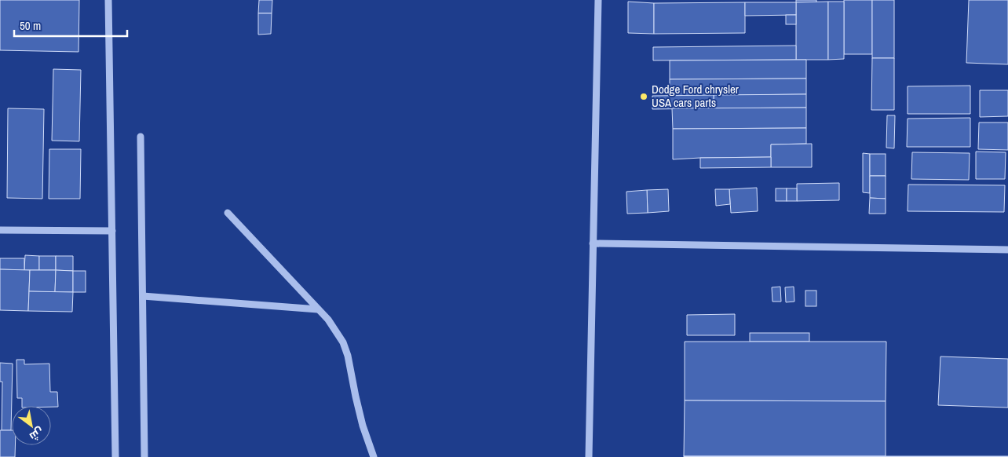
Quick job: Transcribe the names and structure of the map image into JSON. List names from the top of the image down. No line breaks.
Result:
{"places":["Dodge Ford chrysler USA cars parts"],"scale_bar":"50 m","north":"bottom right"}
